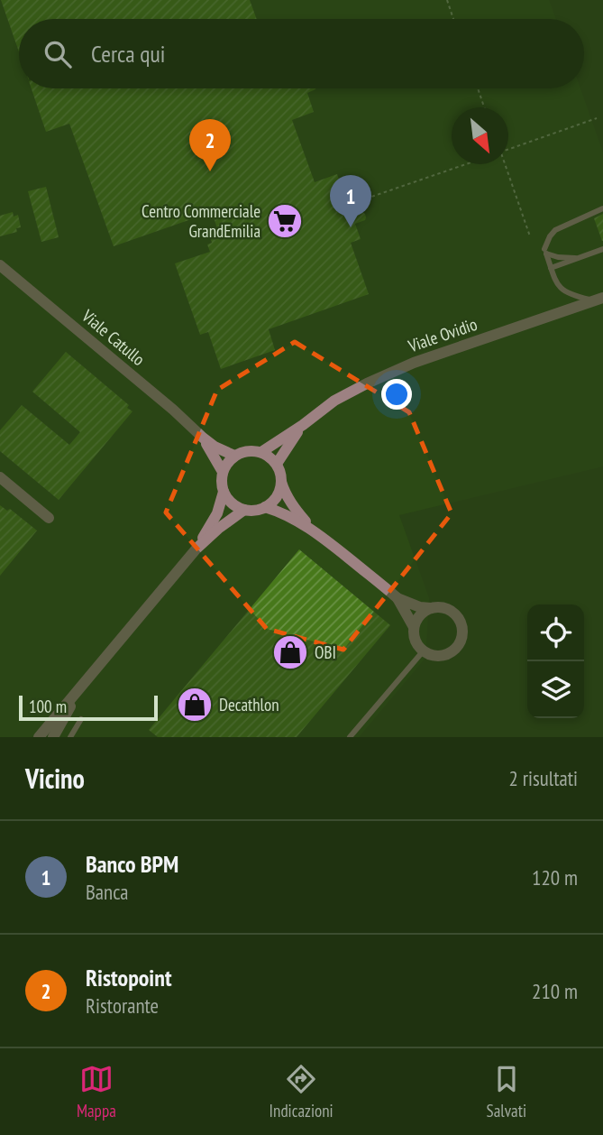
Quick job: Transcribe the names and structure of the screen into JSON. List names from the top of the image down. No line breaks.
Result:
{"streets":{"street":["Viale Ovidio","Viale Catullo"]},"crossings":[["Viale Ovidio","Viale Catullo"]],"places":{"supermarket":["Centro Commerciale GrandEmilia"],"shop":["OBI","Decathlon"]},"scale_bar":"100 m","north":"bottom right","page":{"search":"Cerca qui","pins":["2","1"],"scale":"100 m","heading":["Vicino","2 risultati"],"list":[{"mark":"1","name":"Banco BPM","note":"Banca","value":"120 m"},{"mark":"2","name":"Ristopoint","note":"Ristorante","value":"210 m"}],"nav":["Mappa","Indicazioni","Salvati"]}}
